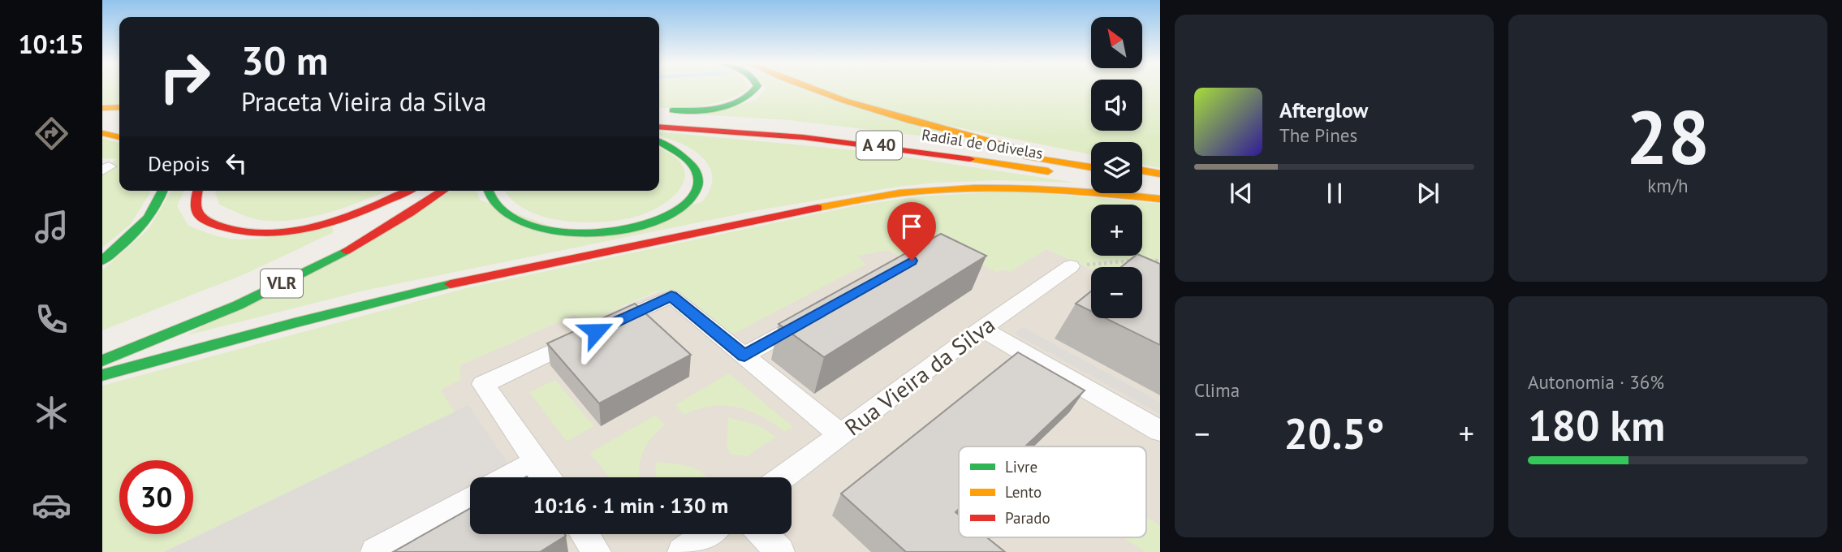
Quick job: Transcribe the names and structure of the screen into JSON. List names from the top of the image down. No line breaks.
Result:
{"streets":{"main road":["Radial de Odivelas","A 40","VLR"],"street":["Rua Vieira da Silva"]},"legend":["Livre","Lento","Parado"],"north":"top left","page":{"tabs":"10:15","tile":[["28","km/h"],"Clima",["Autonomia · 36%","180 km"]],"map_buttons":["+","−"],"turn":["30 m","Praceta Vieira da Silva"],"song":["Afterglow","The Pines"],"then":"Depois","heat":["−","20.5°","+"],"limit":"30","trip":"10:16 · 1 min · 130 m"}}
